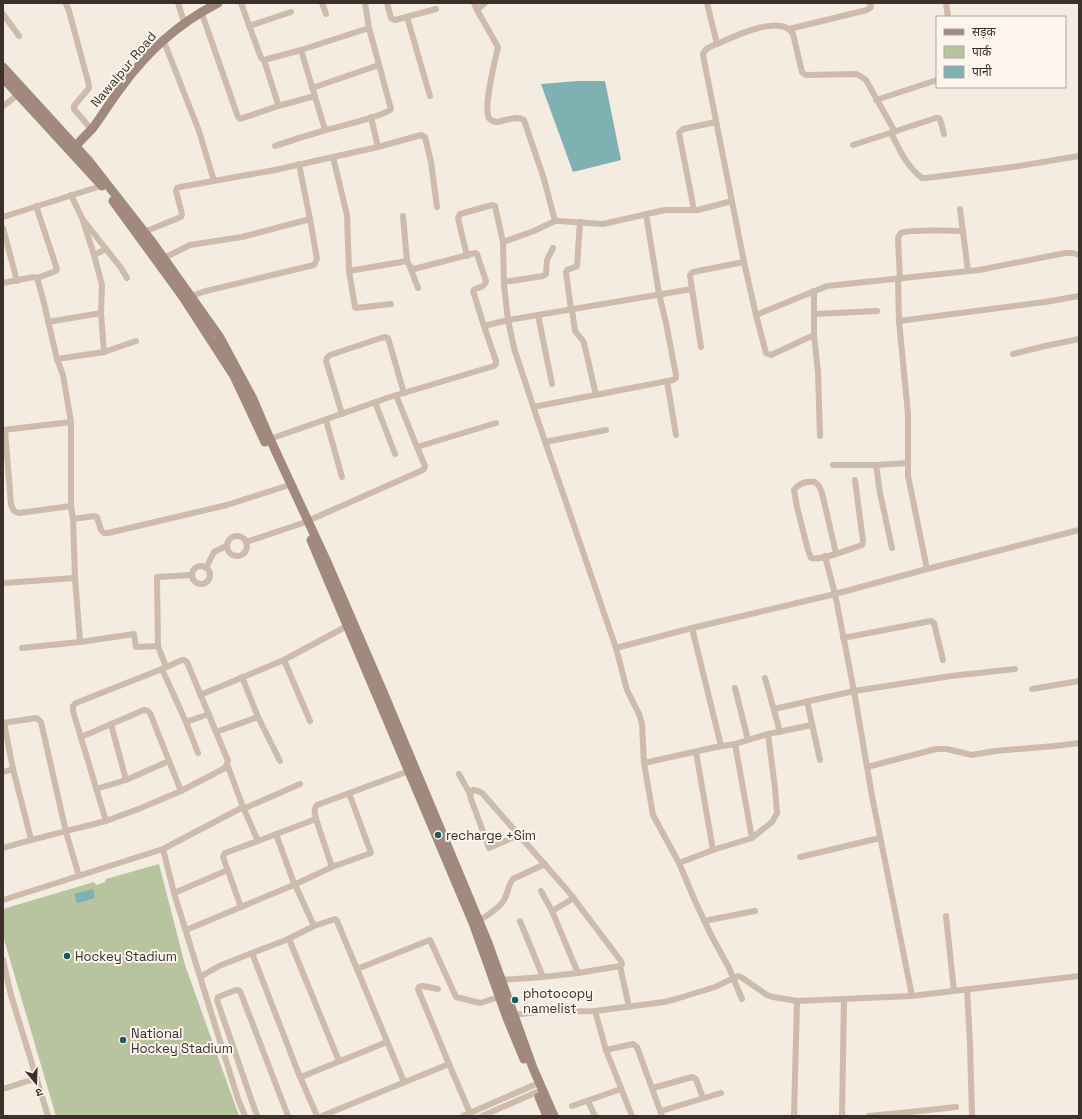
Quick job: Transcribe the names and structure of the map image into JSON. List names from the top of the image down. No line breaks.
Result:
{"streets":{"street":["Nawalpur Road"]},"places":["recharge +Sim","Hockey Stadium","photocopy namelist","National Hockey Stadium"],"legend":["सड़क","पार्क","पानी"],"north":"bottom"}
